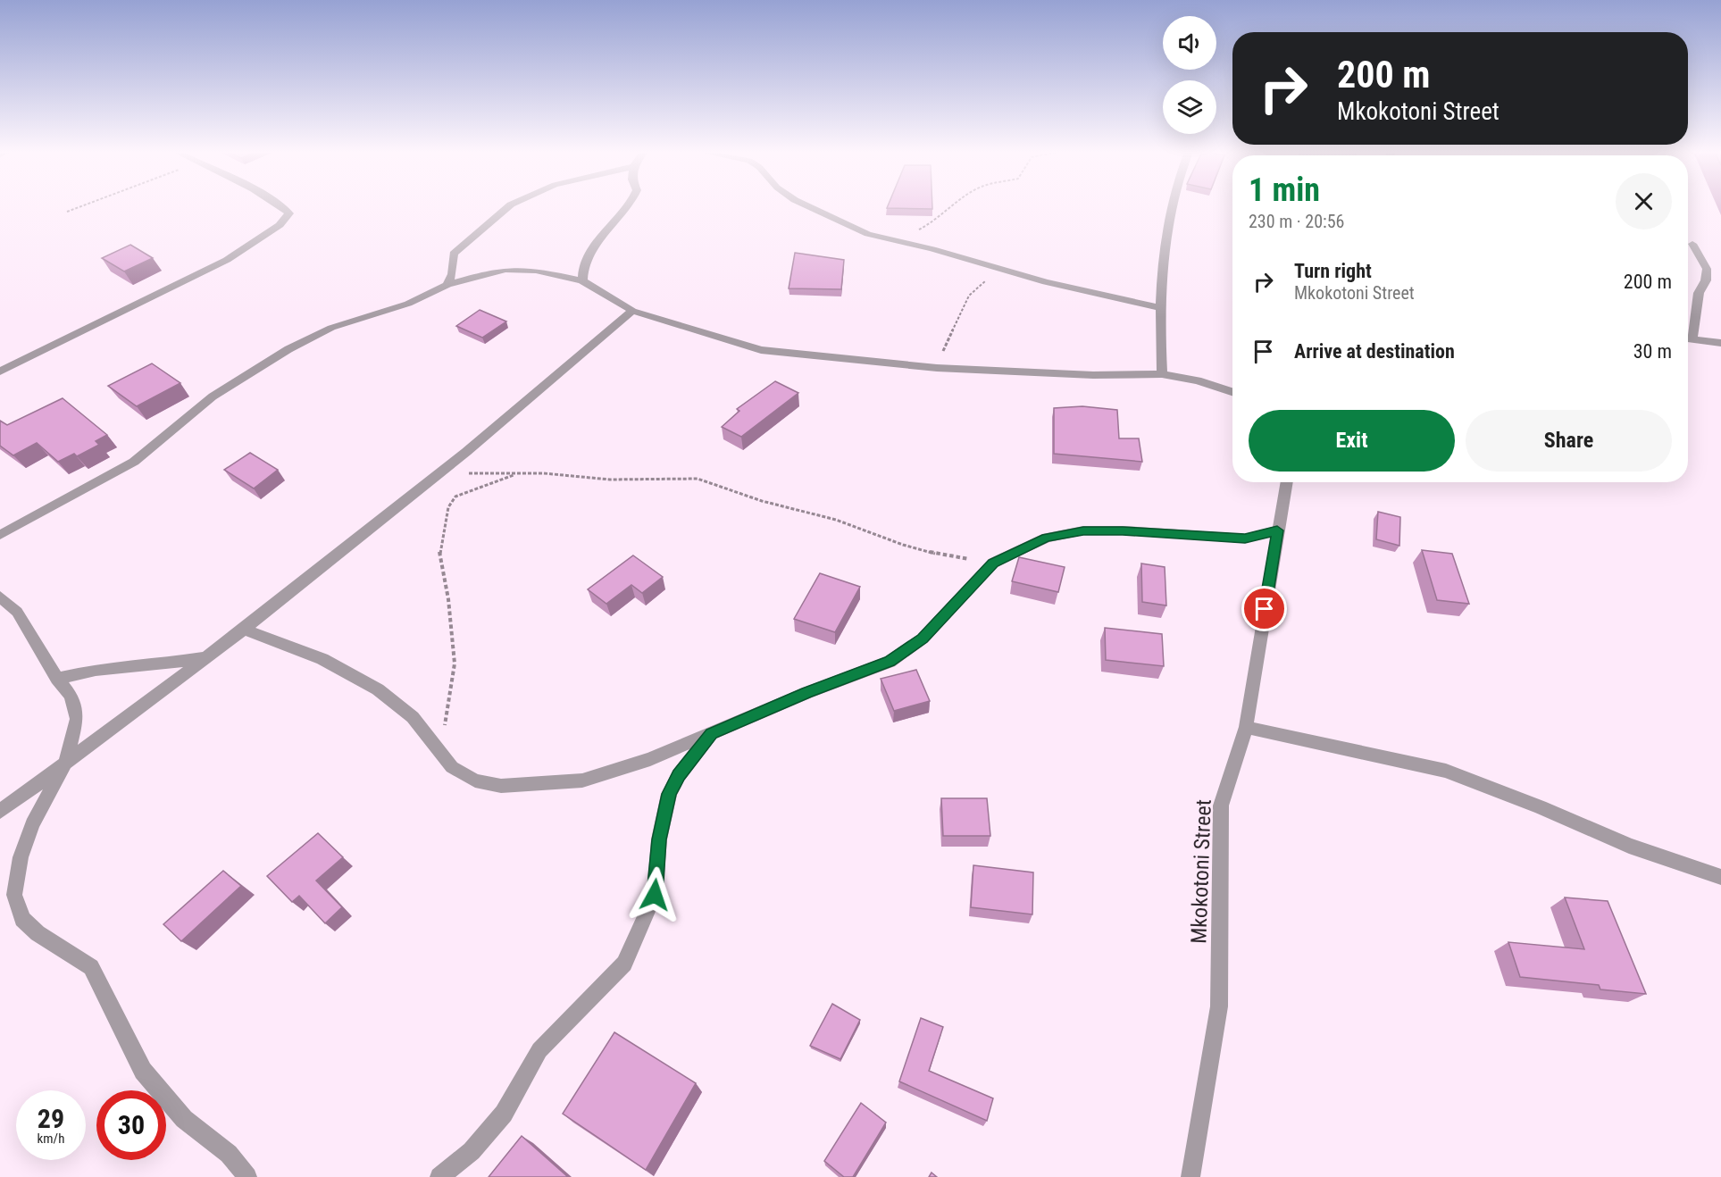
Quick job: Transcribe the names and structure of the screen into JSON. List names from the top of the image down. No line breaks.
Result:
{"streets":{"street":["Mkokotoni Street"]},"page":{"turn":["200 m","Mkokotoni Street"],"heading":["1 min","230 m · 20:56"],"list":[{"name":"Turn right","note":"Mkokotoni Street","value":"200 m"},{"name":"Arrive at destination","value":"30 m"}],"buttons":["Exit","Share"],"speed":"29 km/h","limit":"30"}}
